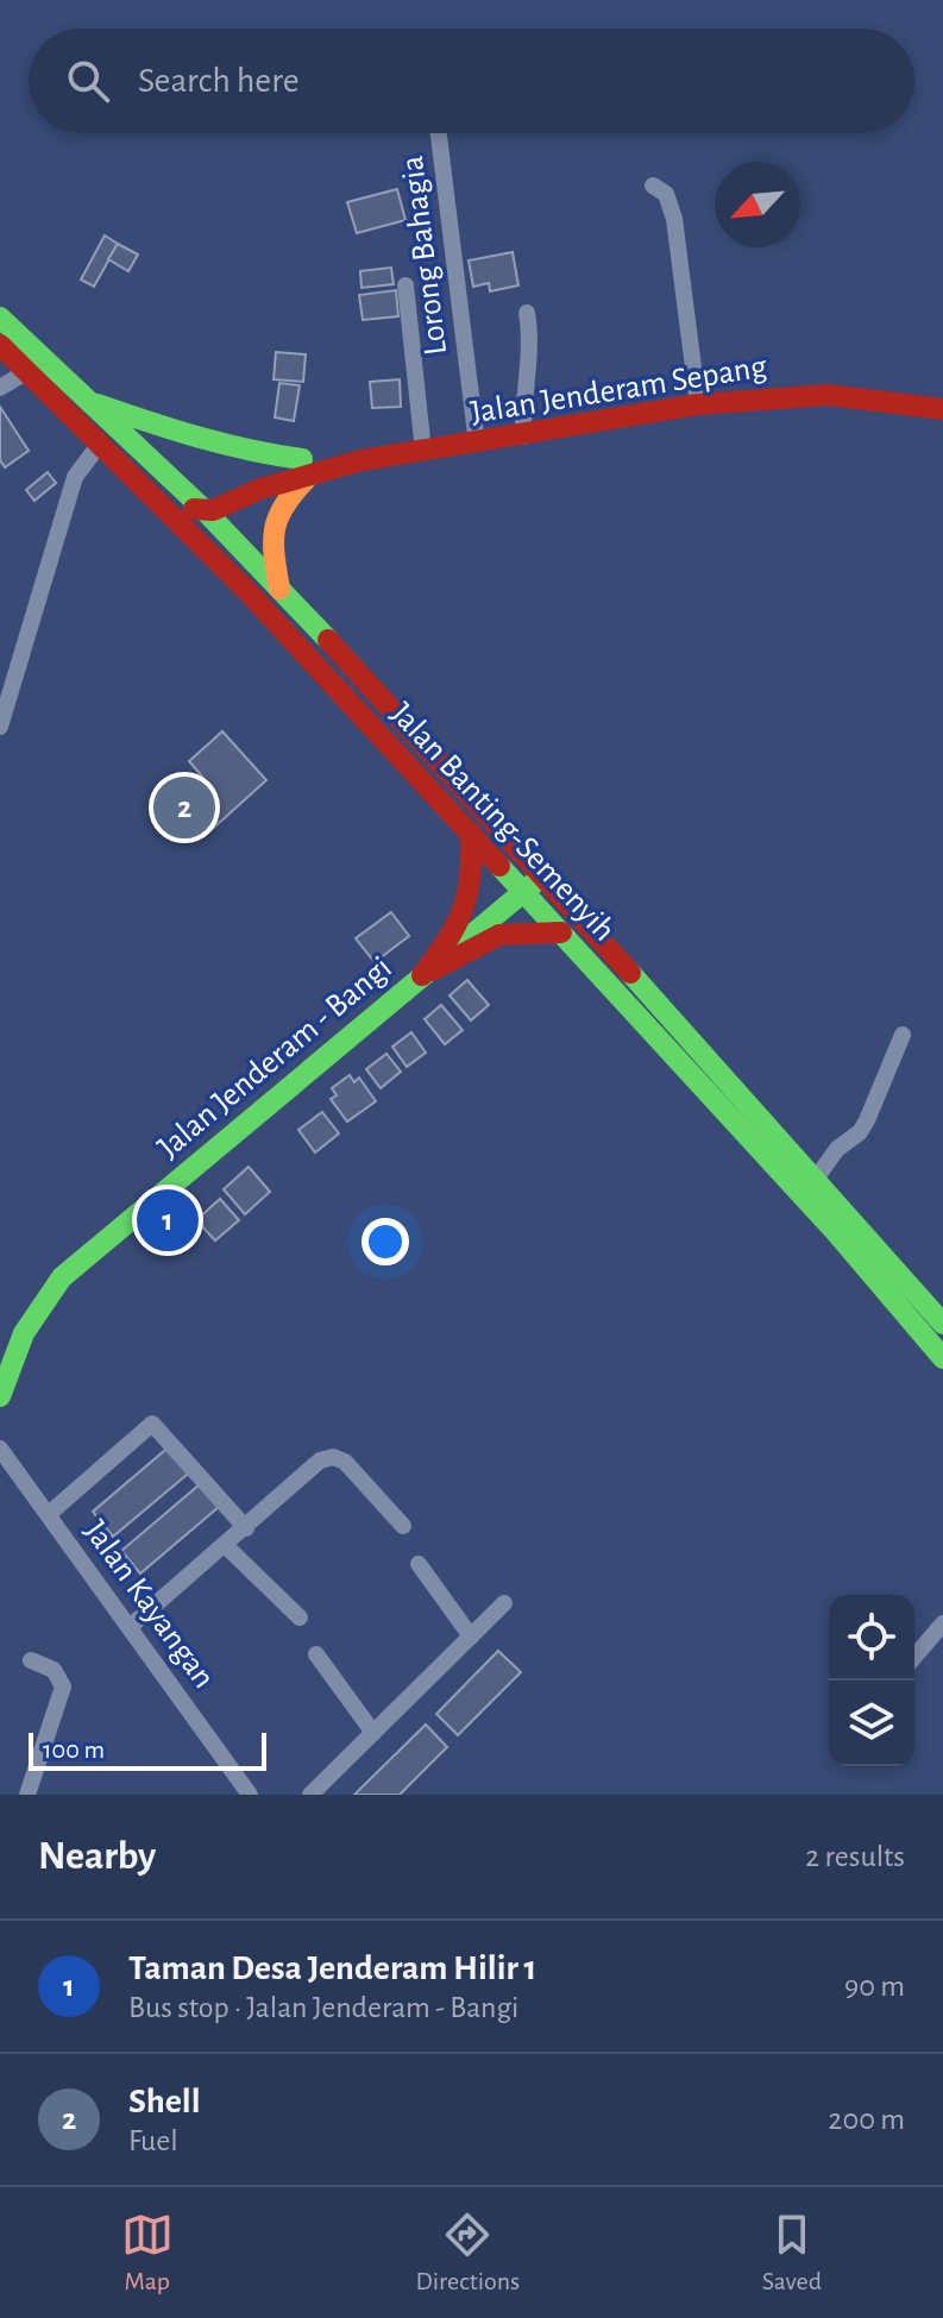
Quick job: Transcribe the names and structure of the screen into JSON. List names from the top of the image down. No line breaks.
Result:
{"streets":{"main road":["Jalan Jenderam Sepang","Jalan Banting-Semenyih","Jalan Jenderam - Bangi"],"street":["Lorong Bahagia","Jalan Kayangan"]},"crossings":[["Lorong Bahagia","Jalan Jenderam Sepang"],["Jalan Jenderam Sepang","Jalan Banting-Semenyih"],["Jalan Banting-Semenyih","Jalan Jenderam - Bangi"]],"scale_bar":"100 m","north":"bottom left","page":{"search":"Search here","pins":["2","1"],"scale":"100 m","heading":["Nearby","2 results"],"list":[{"mark":"1","name":"Taman Desa Jenderam Hilir 1","note":"Bus stop · Jalan Jenderam - Bangi","value":"90 m"},{"mark":"2","name":"Shell","note":"Fuel","value":"200 m"}],"nav":["Map","Directions","Saved"]}}
